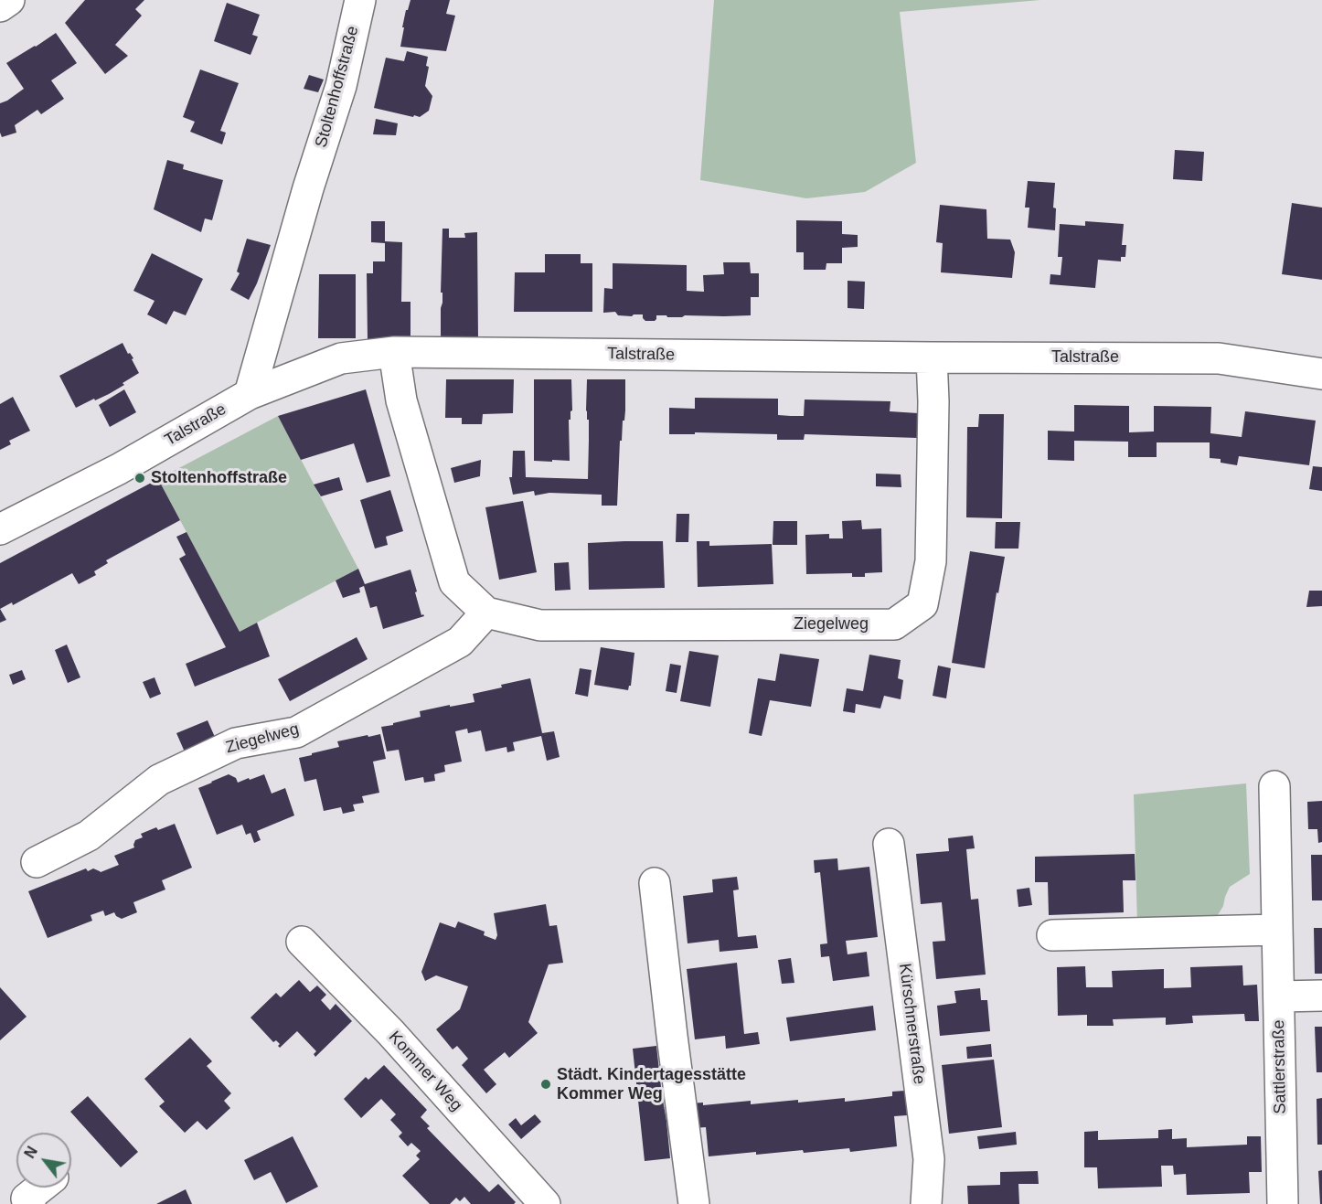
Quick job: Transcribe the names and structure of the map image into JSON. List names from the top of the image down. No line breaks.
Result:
{"streets":{"street":["Stoltenhoffstraße","Talstraße","Ziegelweg","Kürschnerstraße","Sattlerstraße","Kommer Weg"]},"crossings":[["Stoltenhoffstraße","Talstraße"],["Talstraße","Ziegelweg"]],"places":["Stoltenhoffstraße","Städt. Kindertagesstätte Kommer Weg"],"north":"top left"}
